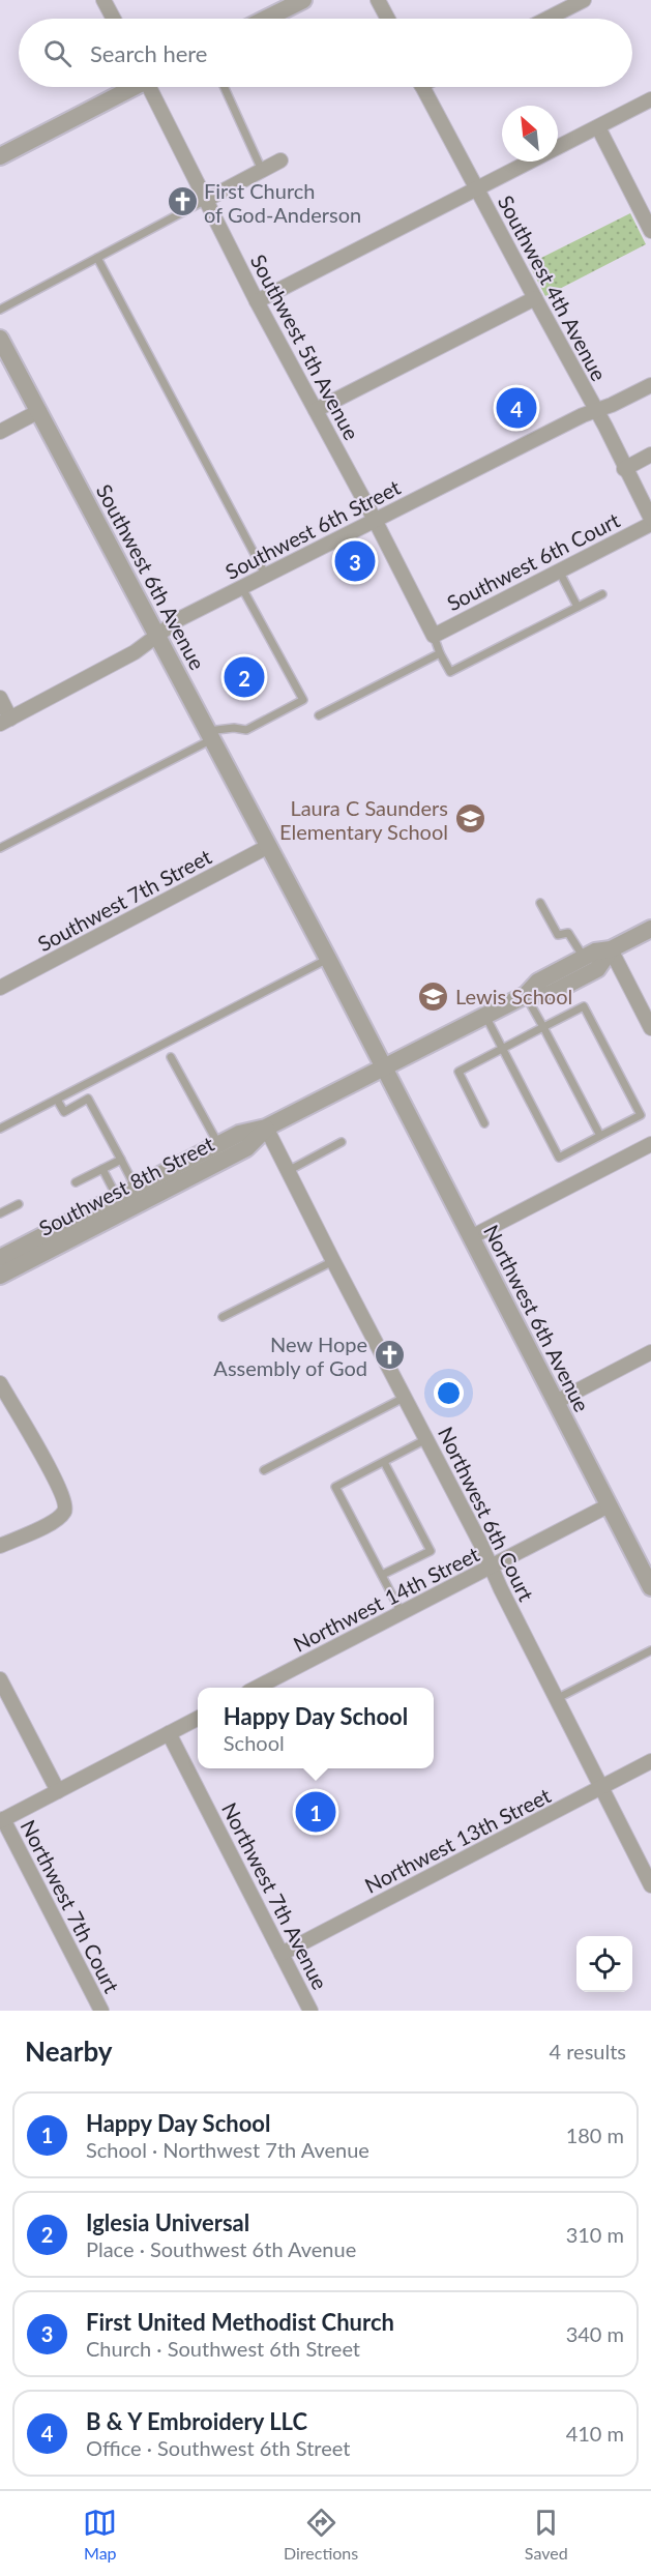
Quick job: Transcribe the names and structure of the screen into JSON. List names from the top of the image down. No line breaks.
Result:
{"streets":{"street":["Southwest 4th Avenue","Southwest 5th Avenue","Southwest 6th Street","Southwest 6th Court","Southwest 6th Avenue","Southwest 7th Street","Southwest 8th Street","Northwest 6th Avenue","Northwest 6th Court","Northwest 14th Street","Northwest 13th Street","Northwest 7th Avenue","Northwest 7th Court"]},"crossings":[["Southwest 4th Avenue","Southwest 6th Street"],["Southwest 5th Avenue","Southwest 6th Street"],["Southwest 5th Avenue","Southwest 6th Court"],["Southwest 6th Street","Southwest 6th Avenue"],["Southwest 6th Avenue","Southwest 7th Street"],["Southwest 6th Avenue","Southwest 8th Street"],["Southwest 6th Avenue","Northwest 6th Avenue"],["Southwest 8th Street","Northwest 6th Avenue"],["Southwest 8th Street","Northwest 6th Court"],["Northwest 6th Avenue","Northwest 14th Street"],["Northwest 6th Court","Northwest 14th Street"],["Northwest 6th Court","Northwest 13th Street"],["Northwest 13th Street","Northwest 7th Avenue"]],"places":{"church":["First Church of God-Anderson","New Hope Assembly of God"],"school or university":["Laura C Saunders Elementary School","Lewis School"]},"north":"top left","page":{"search":"Search here","pins":["4","3","2","1"],"popup":["Happy Day School","School"],"heading":["Nearby","4 results"],"list":[{"mark":"1","name":"Happy Day School","note":"School · Northwest 7th Avenue","value":"180 m"},{"mark":"2","name":"Iglesia Universal","note":"Place · Southwest 6th Avenue","value":"310 m"},{"mark":"3","name":"First United Methodist Church","note":"Church · Southwest 6th Street","value":"340 m"},{"mark":"4","name":"B & Y Embroidery LLC","note":"Office · Southwest 6th Street","value":"410 m"}],"nav":["Map","Directions","Saved"]}}
